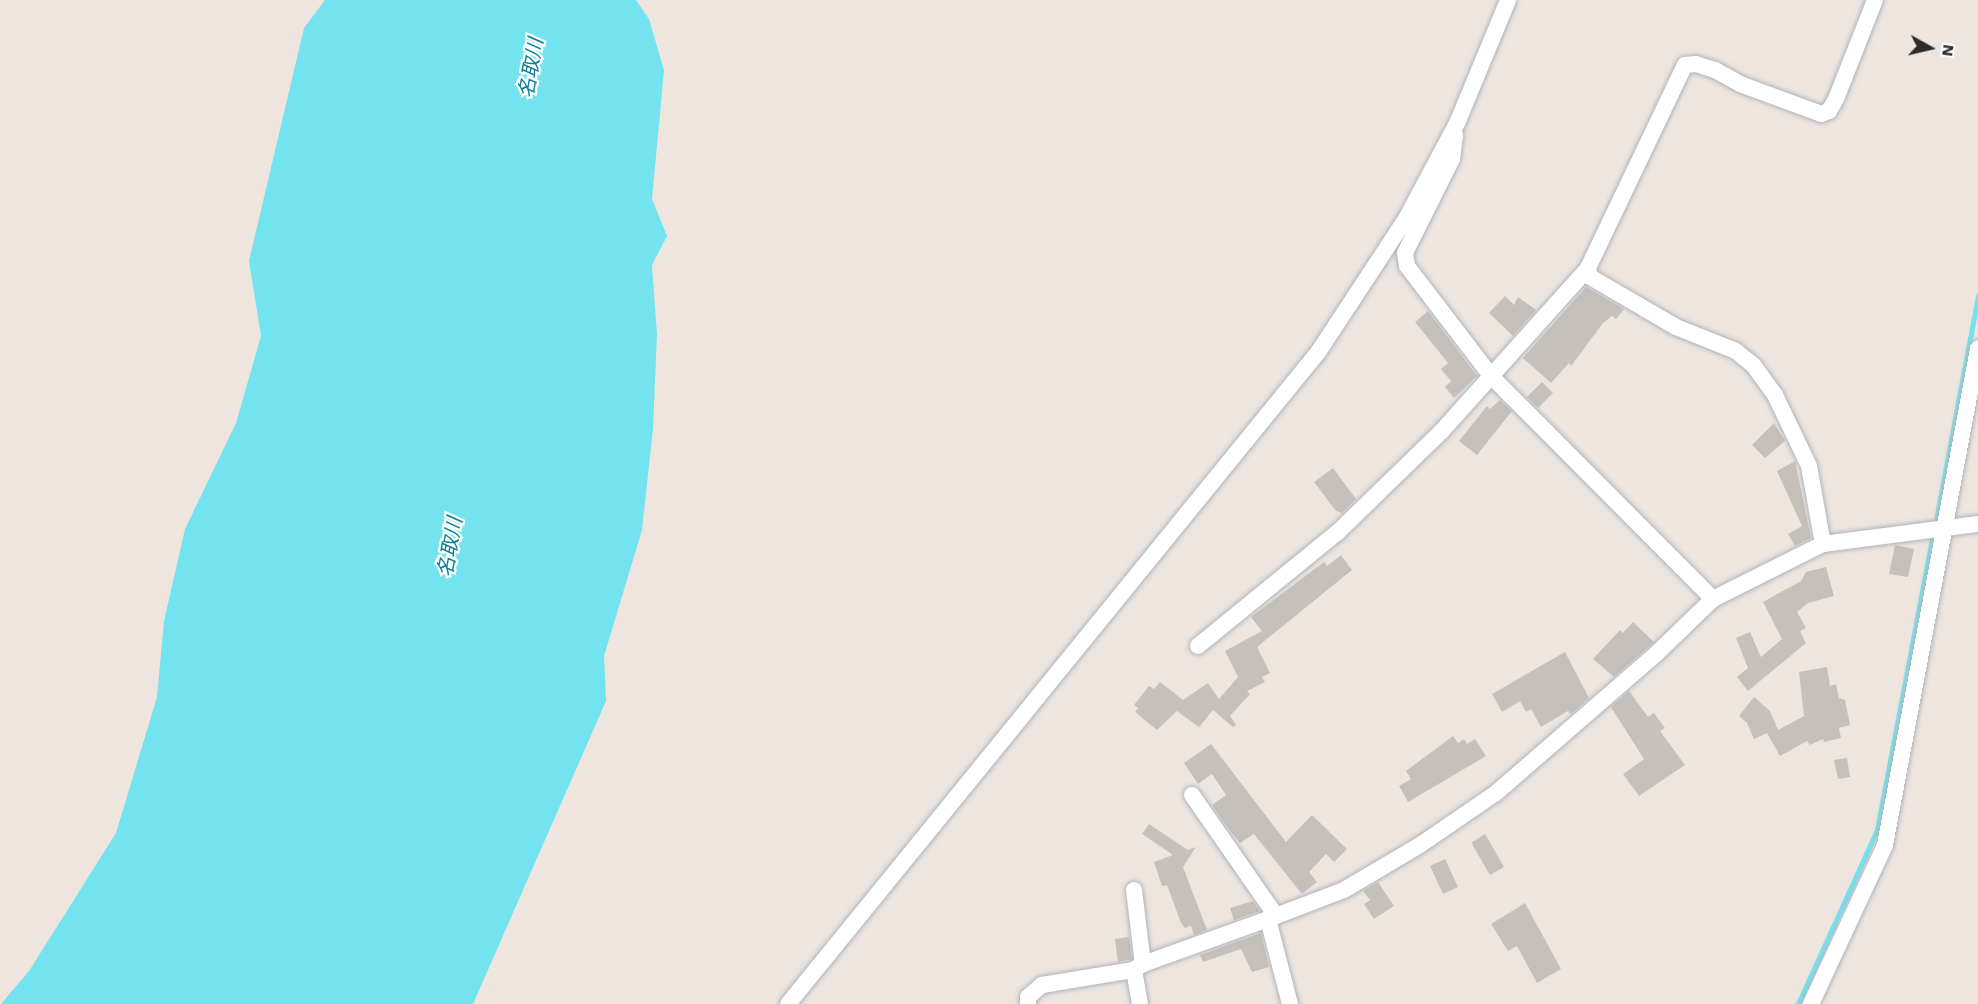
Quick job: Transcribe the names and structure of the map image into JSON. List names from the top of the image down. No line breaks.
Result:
{"water":["名取川"],"north":"right"}
